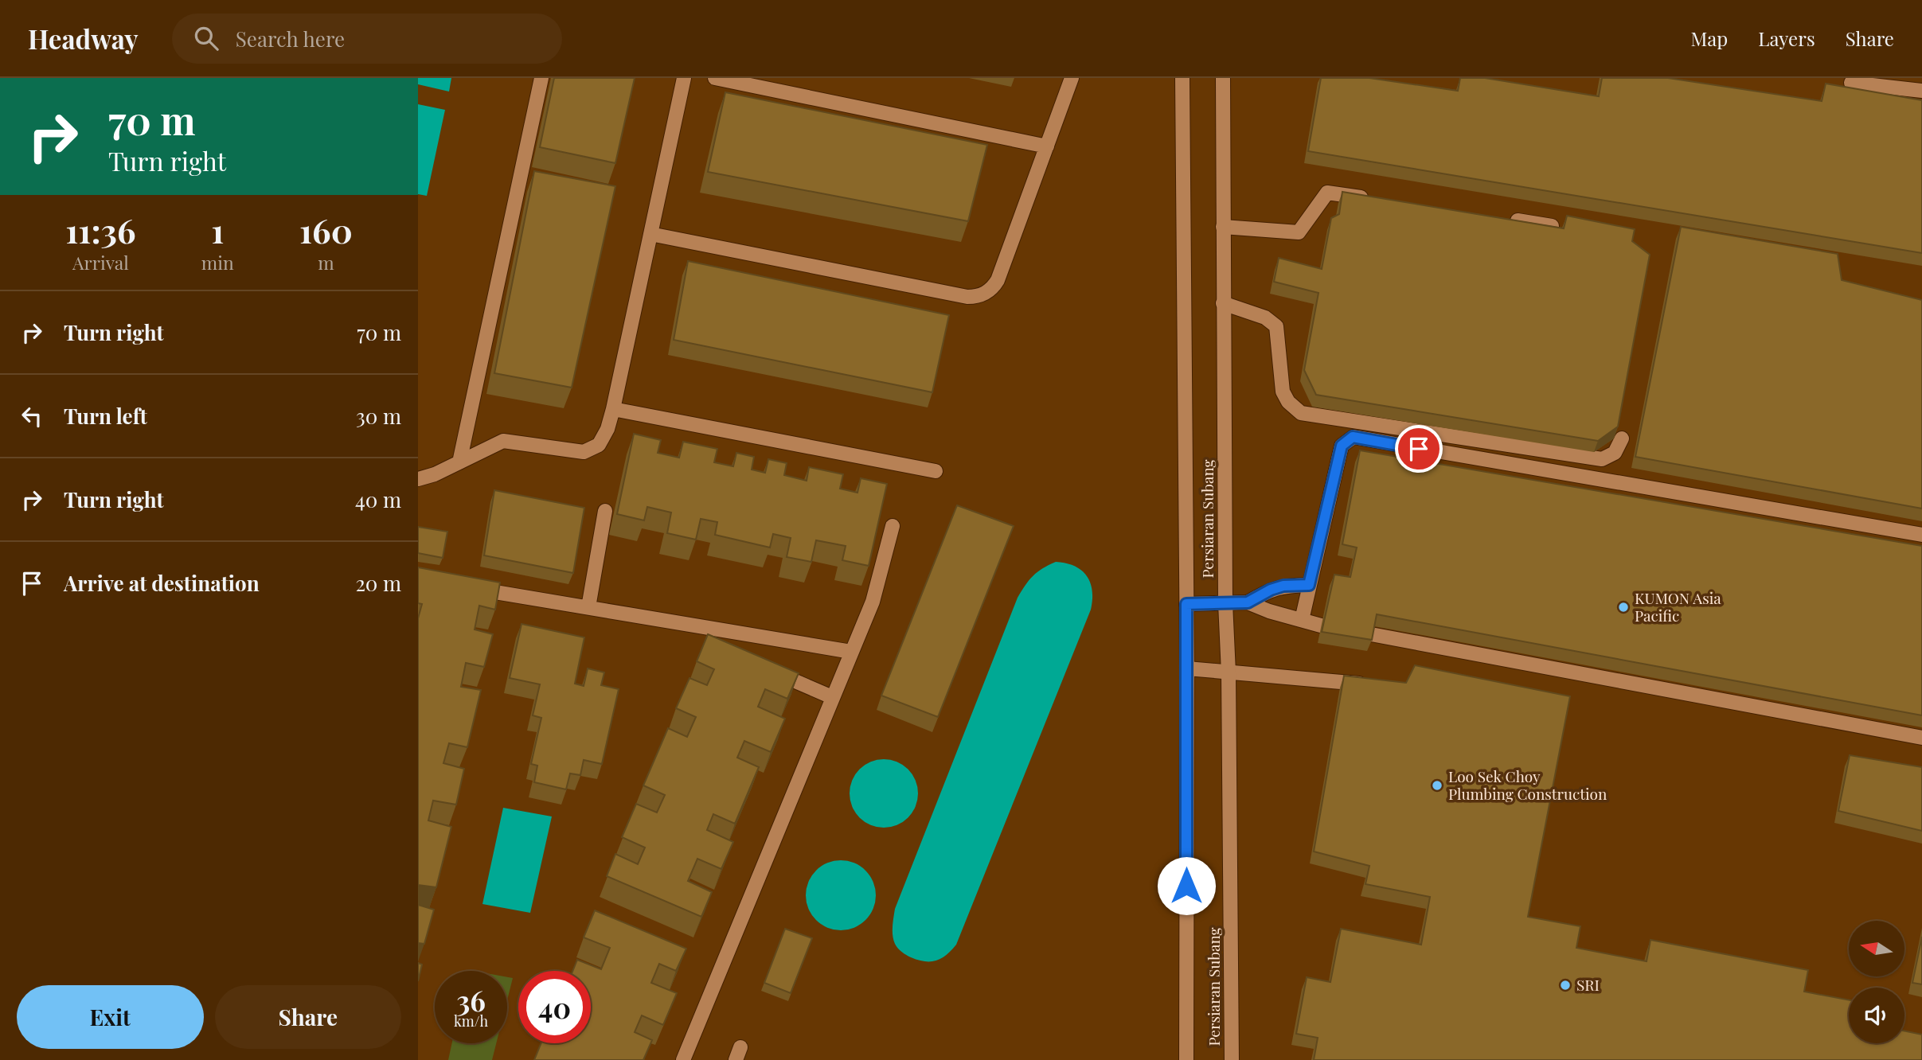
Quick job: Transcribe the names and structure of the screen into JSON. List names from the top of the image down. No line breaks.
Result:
{"streets":{"street":["Persiaran Subang"]},"places":["KUMON Asia Pacific","Loo Sek Choy Plumbing Construction","SRI"],"north":"left","page":{"header":"Headway","search":"Search here","nav":["Map","Layers","Share"],"turn":["70 m","Turn right"],"eta":["11:36","Arrival","1","min","160","m"],"list":[{"name":"Turn right","value":"70 m"},{"name":"Turn left","value":"30 m"},{"name":"Turn right","value":"40 m"},{"name":"Arrive at destination","value":"20 m"}],"speed":"36 km/h","limit":"40","buttons":["Exit","Share"]}}
